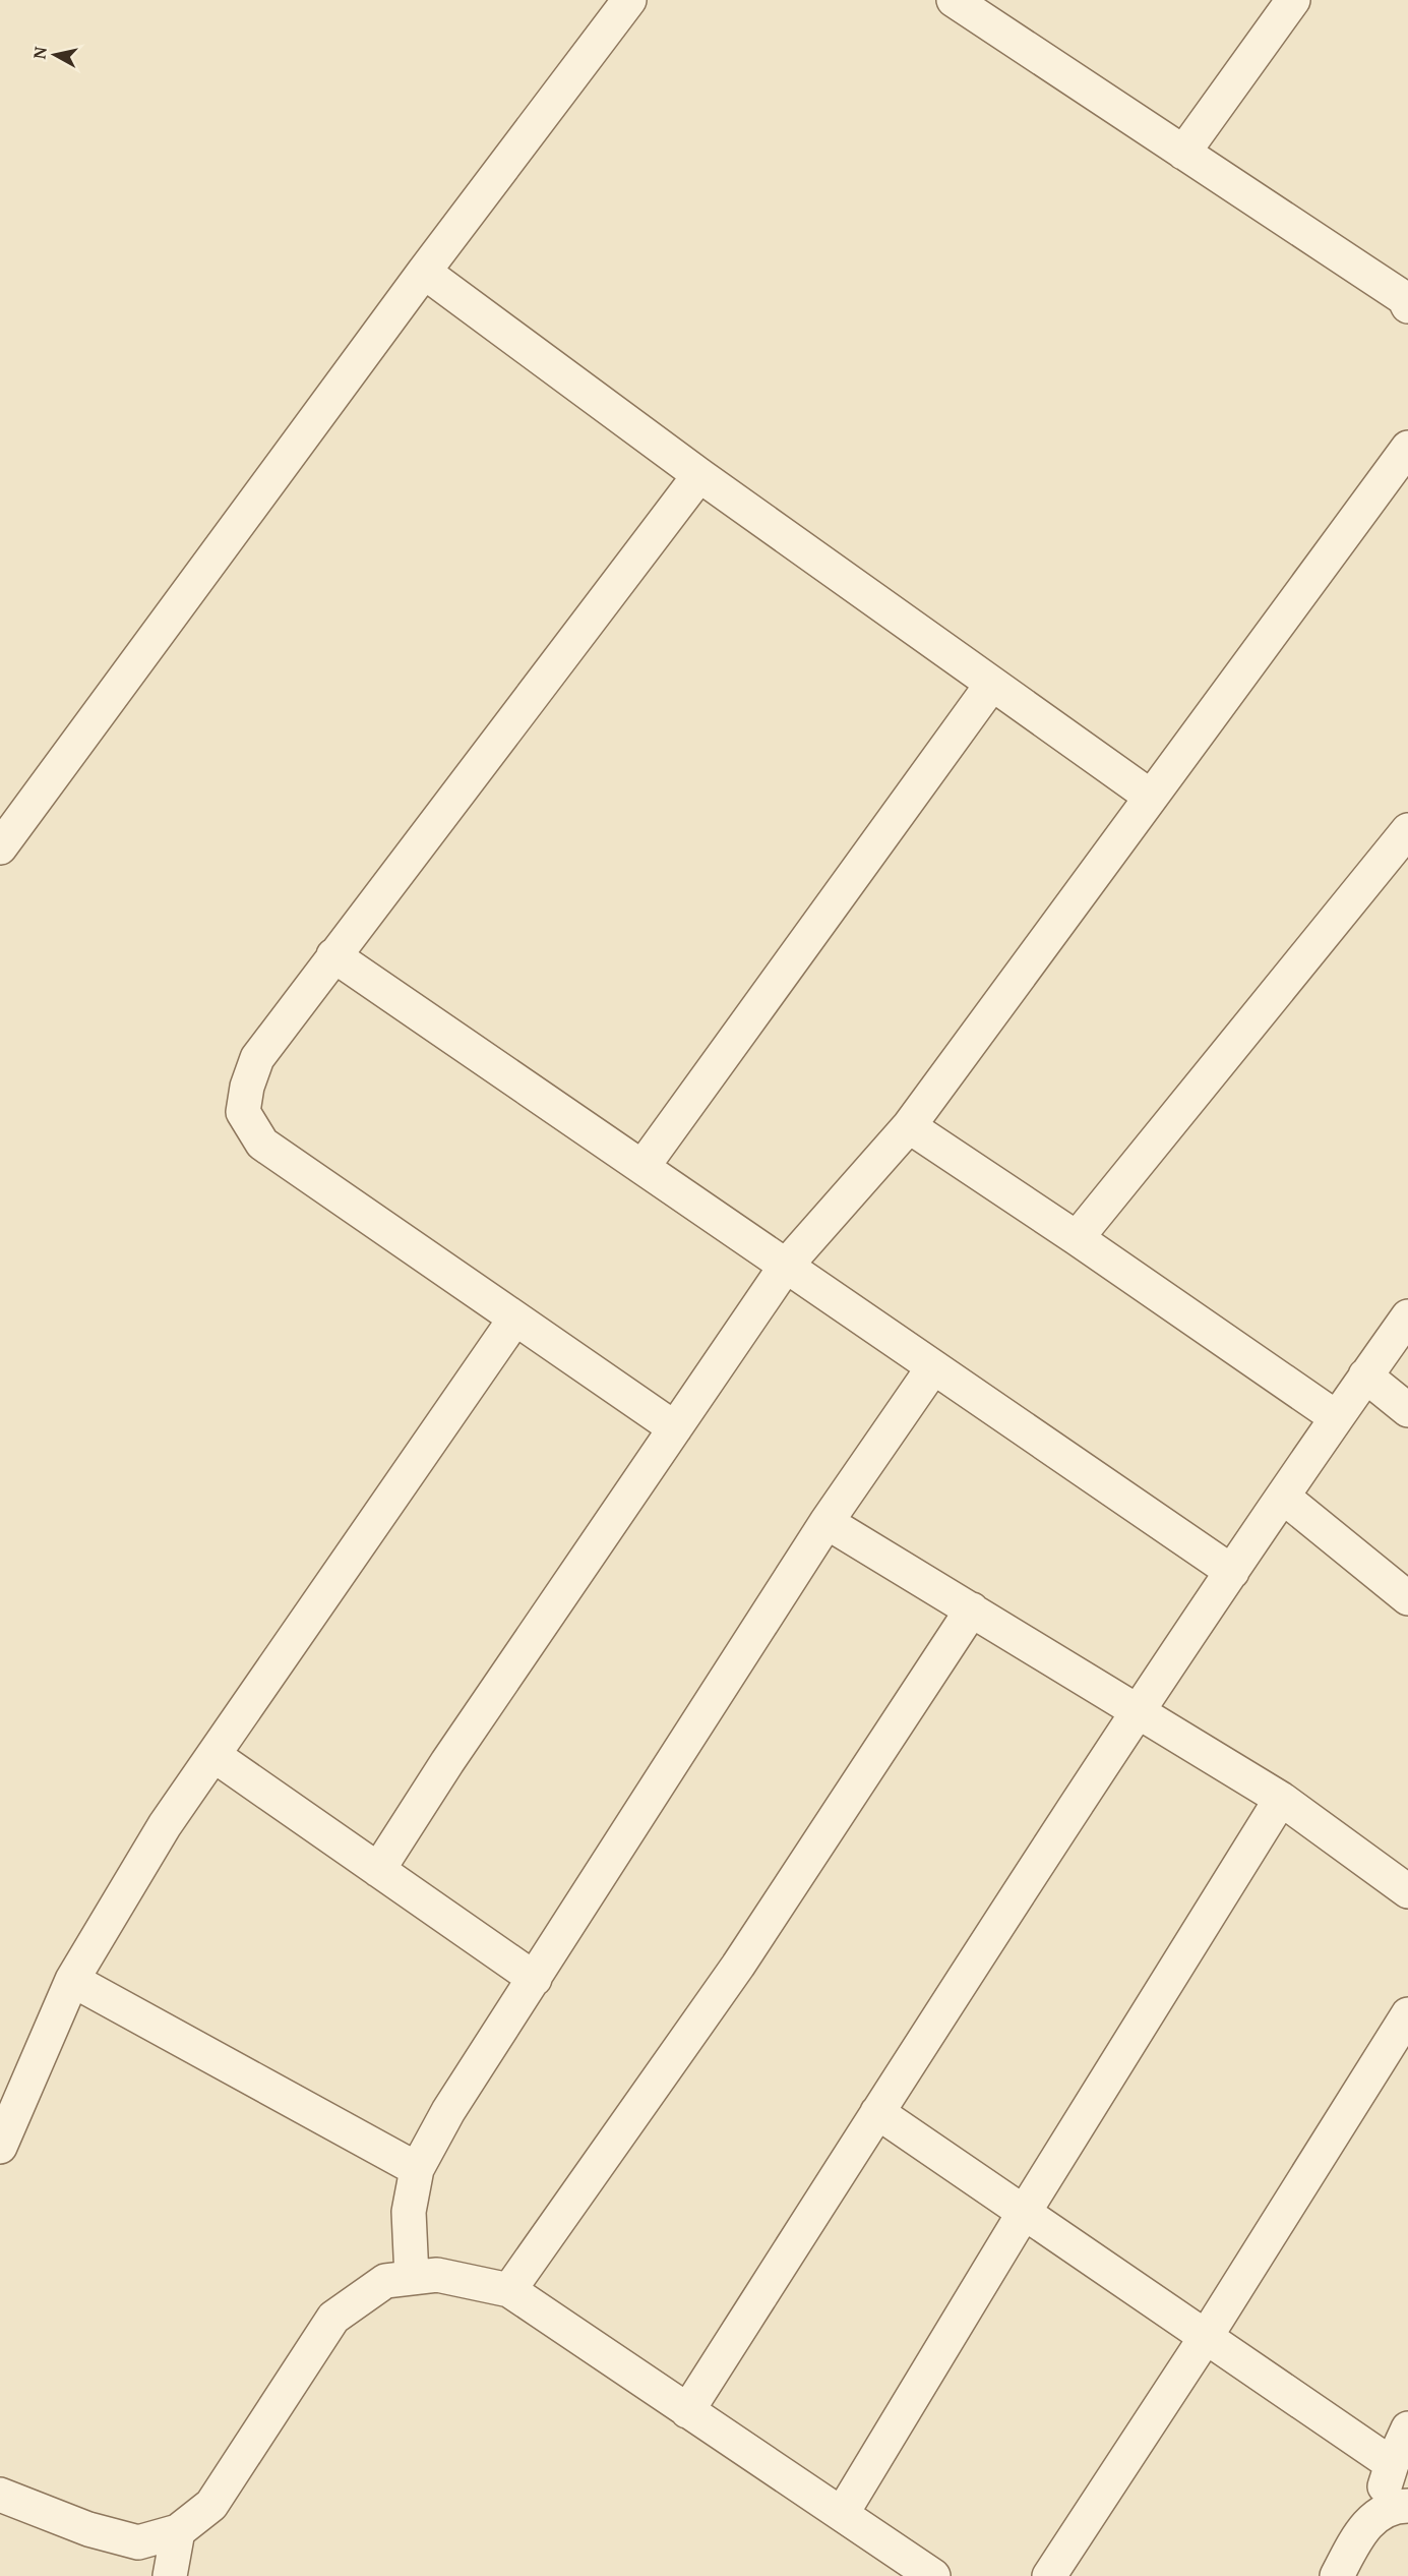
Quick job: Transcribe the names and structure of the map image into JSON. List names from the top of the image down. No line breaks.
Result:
{"north":"left"}
